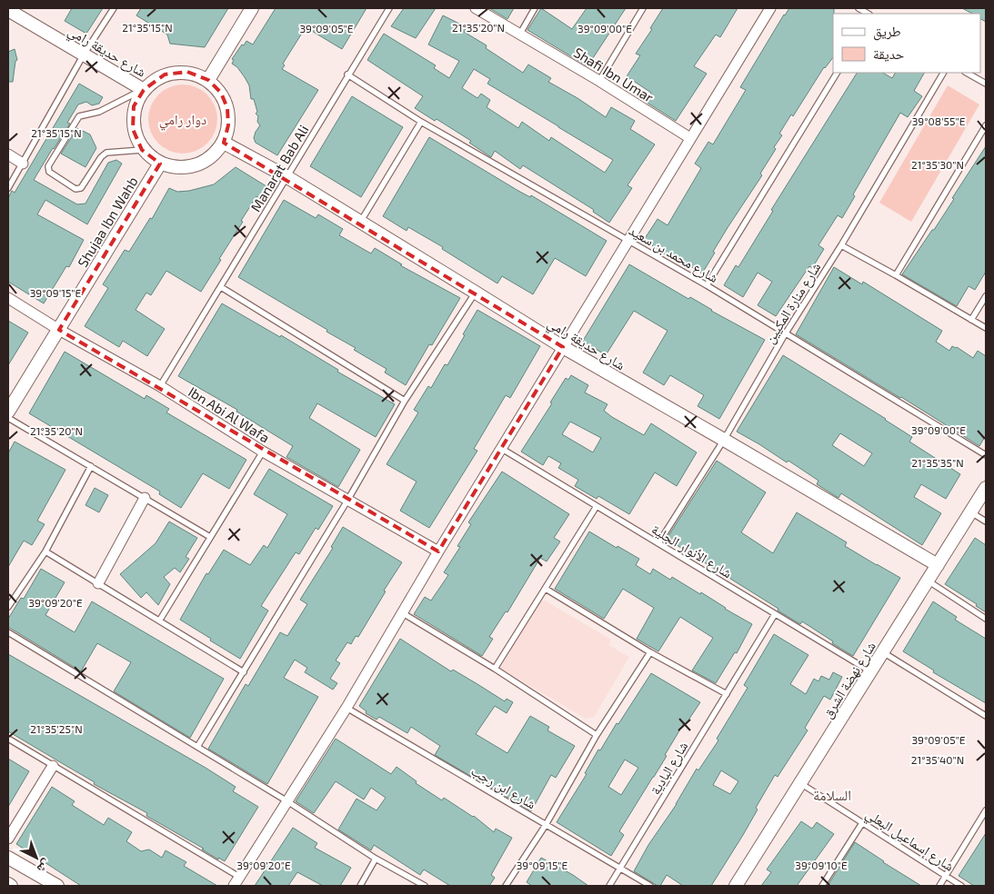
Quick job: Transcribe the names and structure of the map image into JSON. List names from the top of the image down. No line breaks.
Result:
{"streets":{"street":["شارع حديقة رامي","Shafi Ibn Umar","Shujaa Ibn Wahb","Ibn Abi Al Wafa","شارع نهضة الشرق"],"lane":["Manarat Bab Ali","شارع محمد بن سعيد","شارع منارة المكيين","شارع الأنوار الجلية","شارع البادية","شارع ابن رجب","شارع إسماعيل البعلي"]},"crossings":[["شارع حديقة رامي","Manarat Bab Ali"],["شارع حديقة رامي","Shujaa Ibn Wahb"],["شارع حديقة رامي","شارع منارة المكيين"],["شارع حديقة رامي","شارع نهضة الشرق"],["Manarat Bab Ali","شارع محمد بن سعيد"],["Manarat Bab Ali","Ibn Abi Al Wafa"],["Shujaa Ibn Wahb","Ibn Abi Al Wafa"],["شارع محمد بن سعيد","شارع منارة المكيين"],["شارع منارة المكيين","شارع الأنوار الجلية"],["شارع الأنوار الجلية","شارع نهضة الشرق"],["شارع الأنوار الجلية","شارع البادية"],["شارع نهضة الشرق","شارع إسماعيل البعلي"],["شارع البادية","شارع ابن رجب"]],"districts":["السلامة"],"parks":["دوار رامي"],"legend":["طريق","حديقة"],"north":"bottom right","coordinates":["21°35'15\"N","21°35'20\"N","39°09'05\"E","39°09'00\"E","39°08'55\"E","21°35'30\"N","39°09'15\"E","21°35'35\"N","39°09'20\"E","21°35'25\"N","21°35'40\"N","39°09'10\"E"]}
